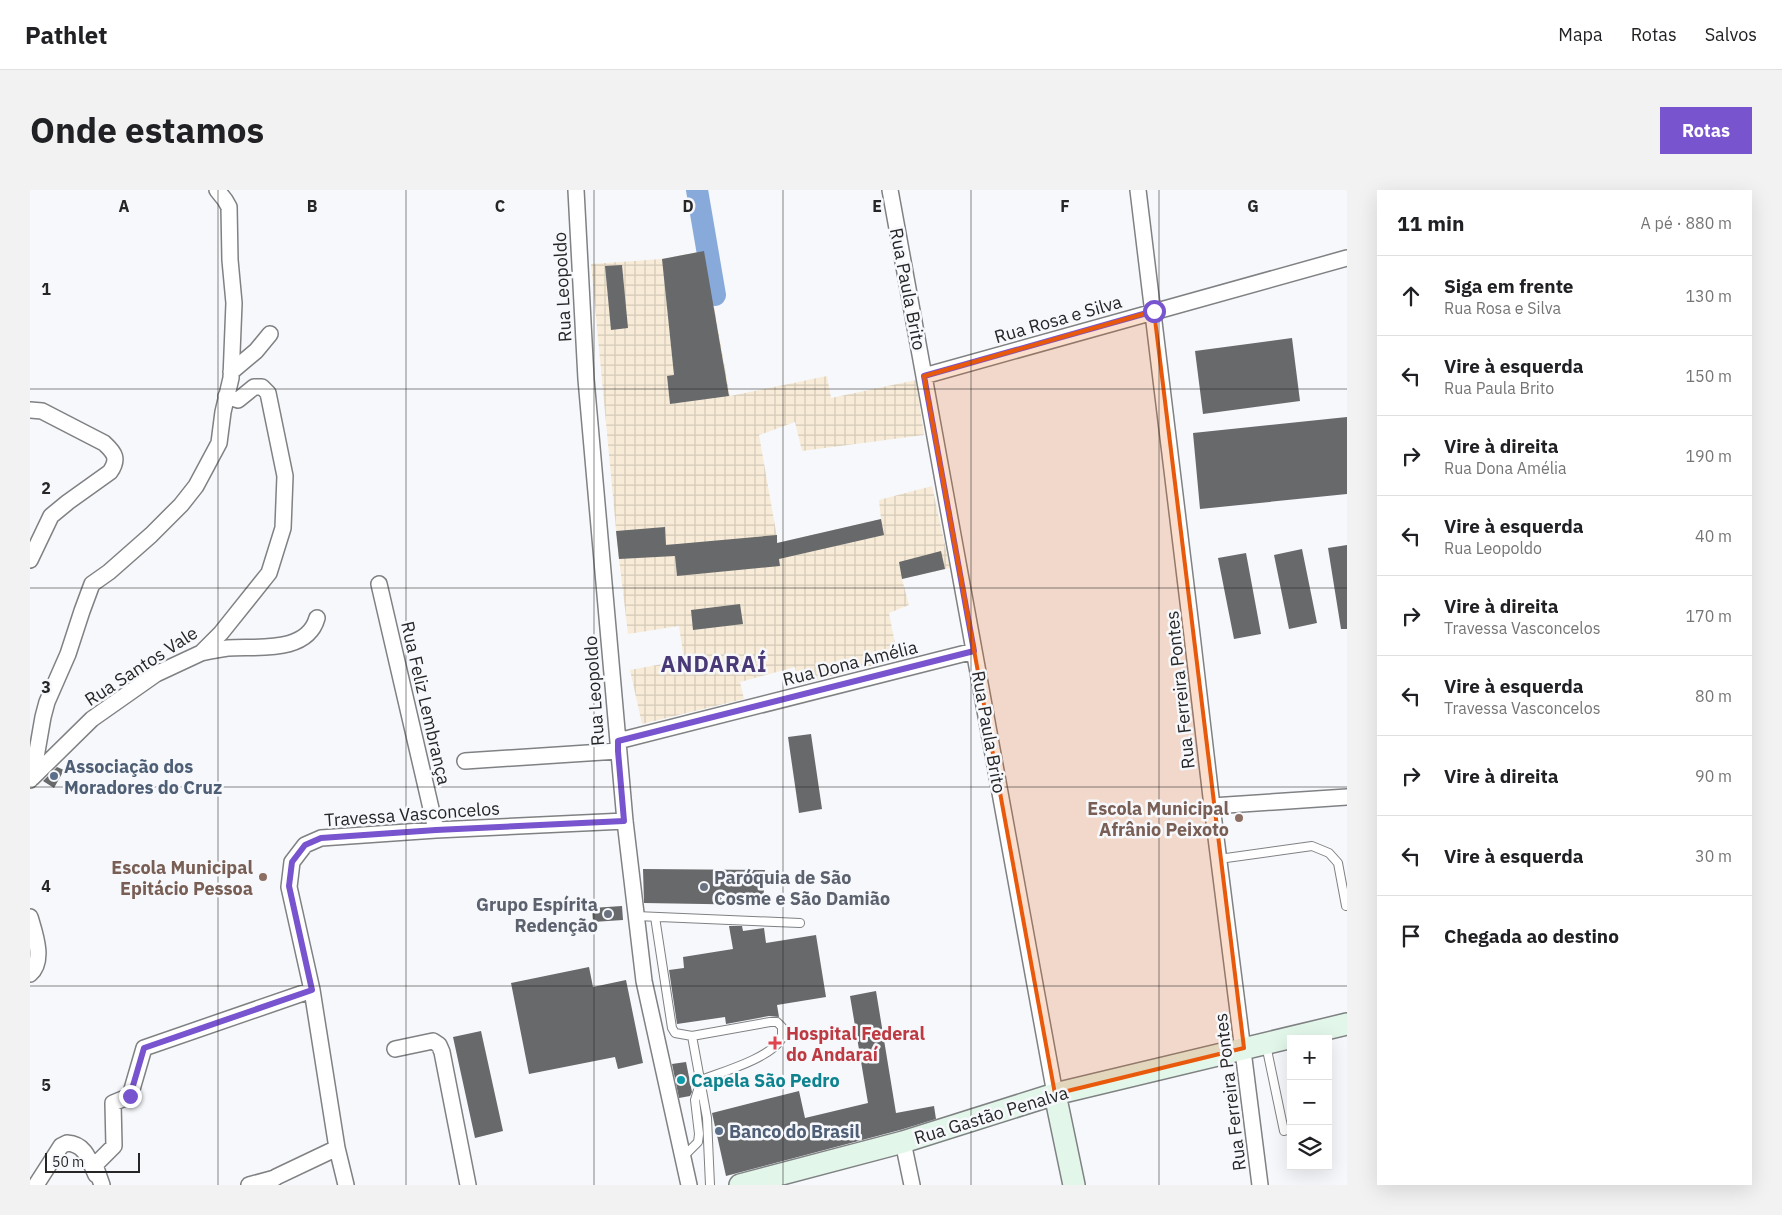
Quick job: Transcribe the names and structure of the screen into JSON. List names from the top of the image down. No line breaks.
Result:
{"streets":{"main road":["Rua Paula Brito","Rua Gastão Penalva"],"street":["Rua Leopoldo","Rua Rosa e Silva","Rua Dona Amélia","Rua Santos Vale","Rua Ferreira Pontes","Rua Feliz Lembrança","Travessa Vasconcelos"]},"crossings":[["Rua Leopoldo","Rua Dona Amélia"],["Rua Leopoldo","Travessa Vasconcelos"],["Rua Paula Brito","Rua Rosa e Silva"],["Rua Paula Brito","Rua Dona Amélia"],["Rua Paula Brito","Rua Gastão Penalva"],["Rua Rosa e Silva","Rua Ferreira Pontes"],["Rua Ferreira Pontes","Rua Gastão Penalva"],["Rua Feliz Lembrança","Travessa Vasconcelos"]],"districts":["ANDARAÍ"],"places":{"other":["Associação dos Moradores do Cruz","Escola Municipal Afrânio Peixoto","Escola Municipal Epitácio Pessoa","Paróquia de São Cosme e São Damião","Grupo Espírita Redenção","Capela São Pedro","Banco do Brasil"],"health":["Hospital Federal do Andaraí"]},"scale_bar":"50 m","page":{"header":"Pathlet","nav":["Mapa","Rotas","Salvos"],"title":"Onde estamos","buttons":"Rotas","heading":["11 min","A pé · 880 m"],"list":[["Siga em frente","Rua Rosa e Silva","130 m"],["Vire à esquerda","Rua Paula Brito","150 m"],["Vire à direita","Rua Dona Amélia","190 m"],["Vire à esquerda","Rua Leopoldo","40 m"],["Vire à direita","Travessa Vasconcelos","170 m"],["Vire à esquerda","Travessa Vasconcelos","80 m"],["Vire à direita","90 m"],["Vire à esquerda","30 m"],"Chegada ao destino"],"map_buttons":["+","−"],"scale":"50 m"},"grid":{"columns":["A","B","C","D","E","F","G"],"rows":["1","2","3","4","5"]}}
